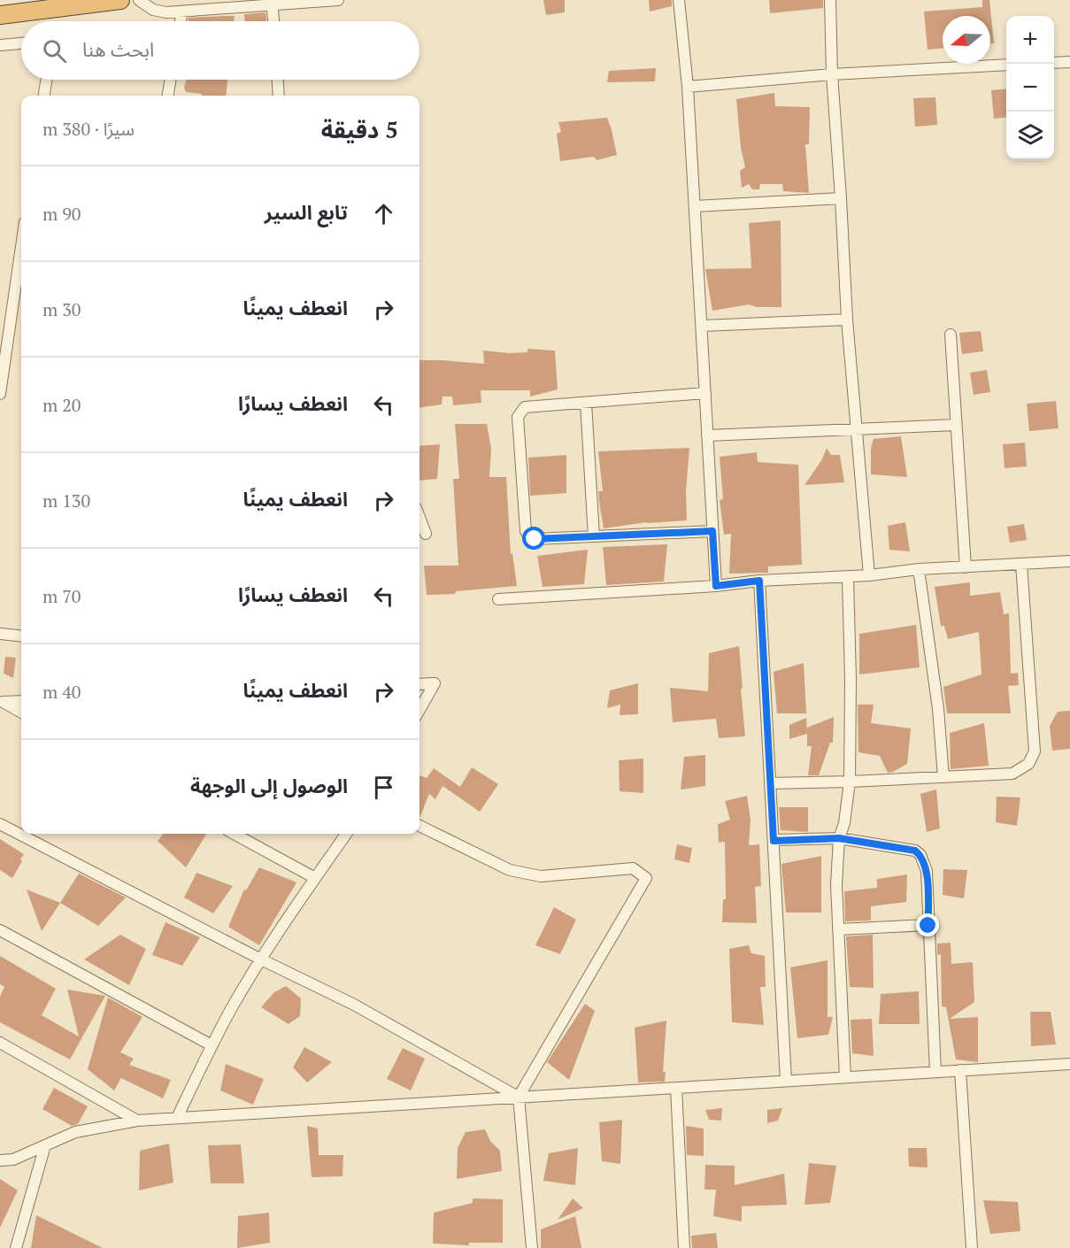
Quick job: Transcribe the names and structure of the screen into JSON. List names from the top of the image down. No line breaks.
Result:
{"north":"left","page":{"map_buttons":["+","−"],"search":"ابحث هنا","heading":["5 دقيقة","سيرًا · 380 m"],"list":[["تابع السير","90 m"],["انعطف يمينًا","30 m"],["انعطف يسارًا","20 m"],["انعطف يمينًا","130 m"],["انعطف يسارًا","70 m"],["انعطف يمينًا","40 m"],"الوصول إلى الوجهة"]}}
